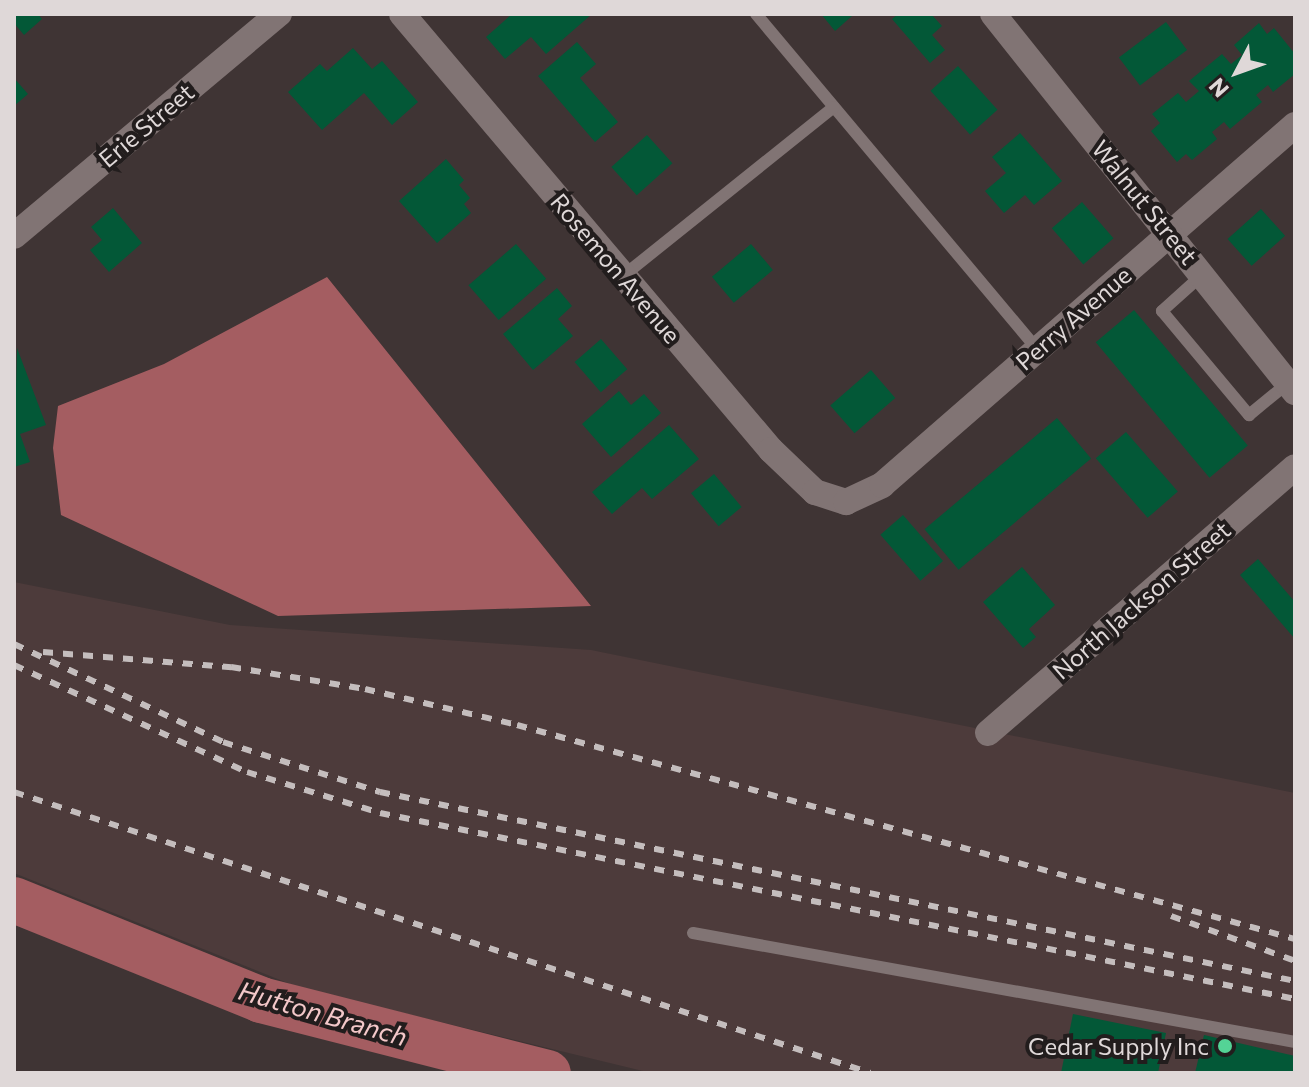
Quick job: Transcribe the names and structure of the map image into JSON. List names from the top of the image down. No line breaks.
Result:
{"streets":{"street":["Erie Street","Walnut Street","Rosemon Avenue","Perry Avenue","North Jackson Street"]},"crossings":[["Walnut Street","Perry Avenue"],["Rosemon Avenue","Perry Avenue"]],"water":["Hutton Branch"],"places":["Cedar Supply Inc"],"north":"bottom left"}
